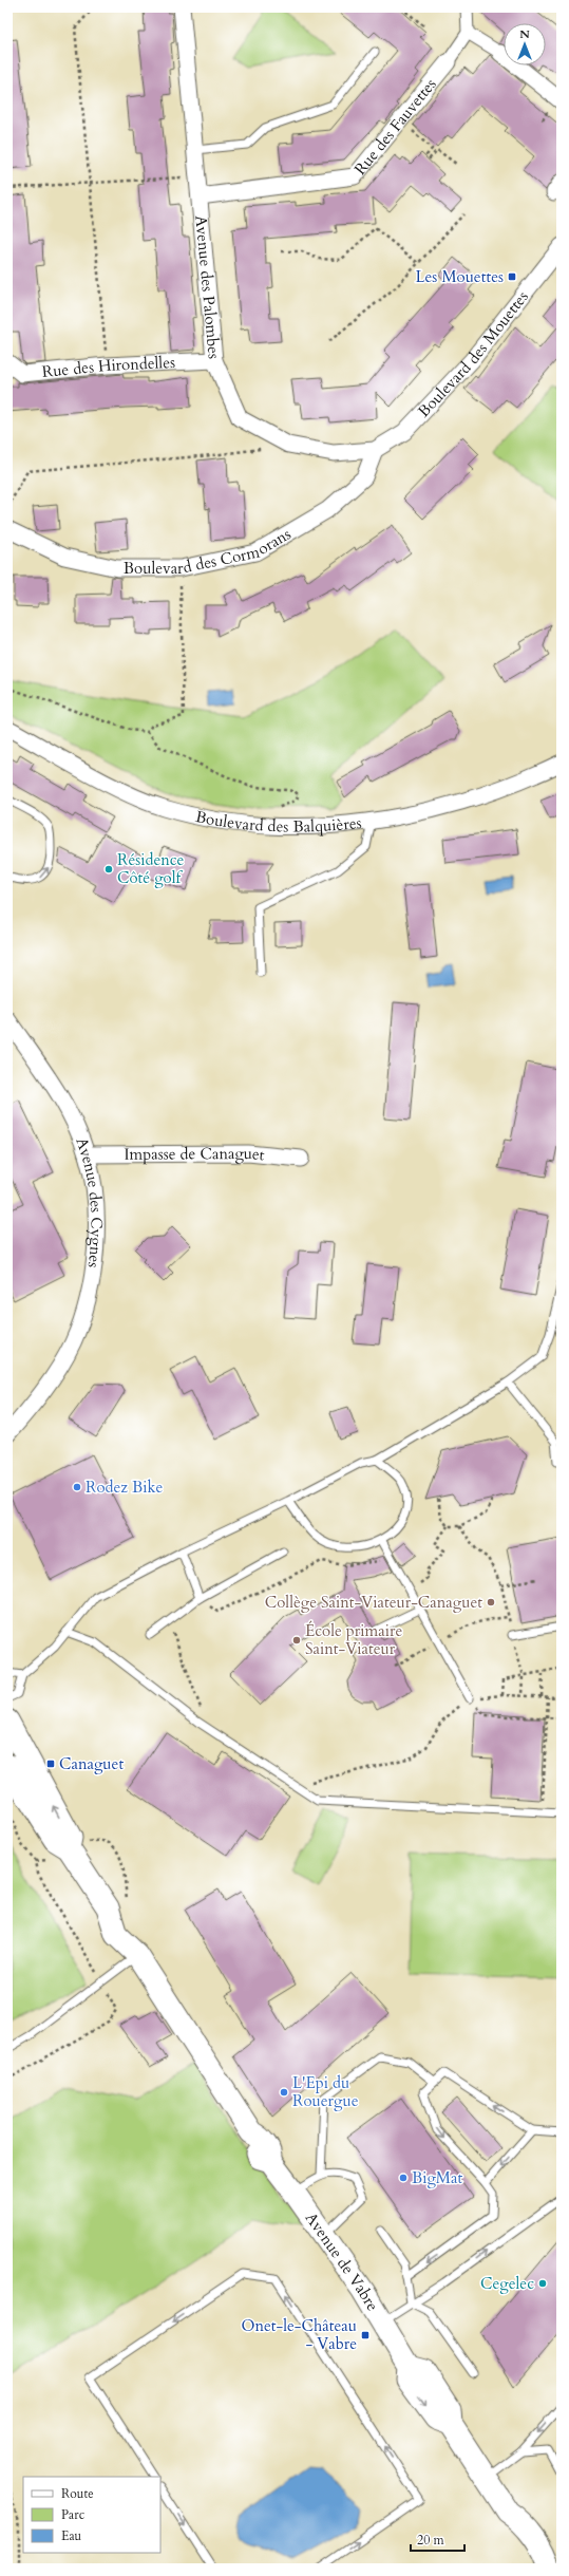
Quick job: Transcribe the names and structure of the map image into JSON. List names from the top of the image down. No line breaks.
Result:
{"streets":{"main road":["Avenue de Vabre"],"street":["Rue des Fauvettes","Avenue des Palombes","Boulevard des Mouettes","Rue des Hirondelles","Boulevard des Cormorans","Boulevard des Balquières","Impasse de Canaguet","Avenue des Cygnes"]},"crossings":[["Rue des Fauvettes","Avenue des Palombes"],["Avenue des Palombes","Boulevard des Mouettes"],["Avenue des Palombes","Rue des Hirondelles"],["Avenue des Palombes","Boulevard des Cormorans"],["Boulevard des Mouettes","Boulevard des Cormorans"],["Impasse de Canaguet","Avenue des Cygnes"]],"places":{"transit":["Les Mouettes","Canaguet","Onet-le-Château - Vabre"],"other":["Résidence Côté golf","Rodez Bike","Collège Saint-Viateur-Canaguet","École primaire Saint-Viateur","L'Epi du Rouergue","BigMat","Cegelec"]},"legend":["Route","Parc","Eau"],"scale_bar":"20 m","north":"top"}
